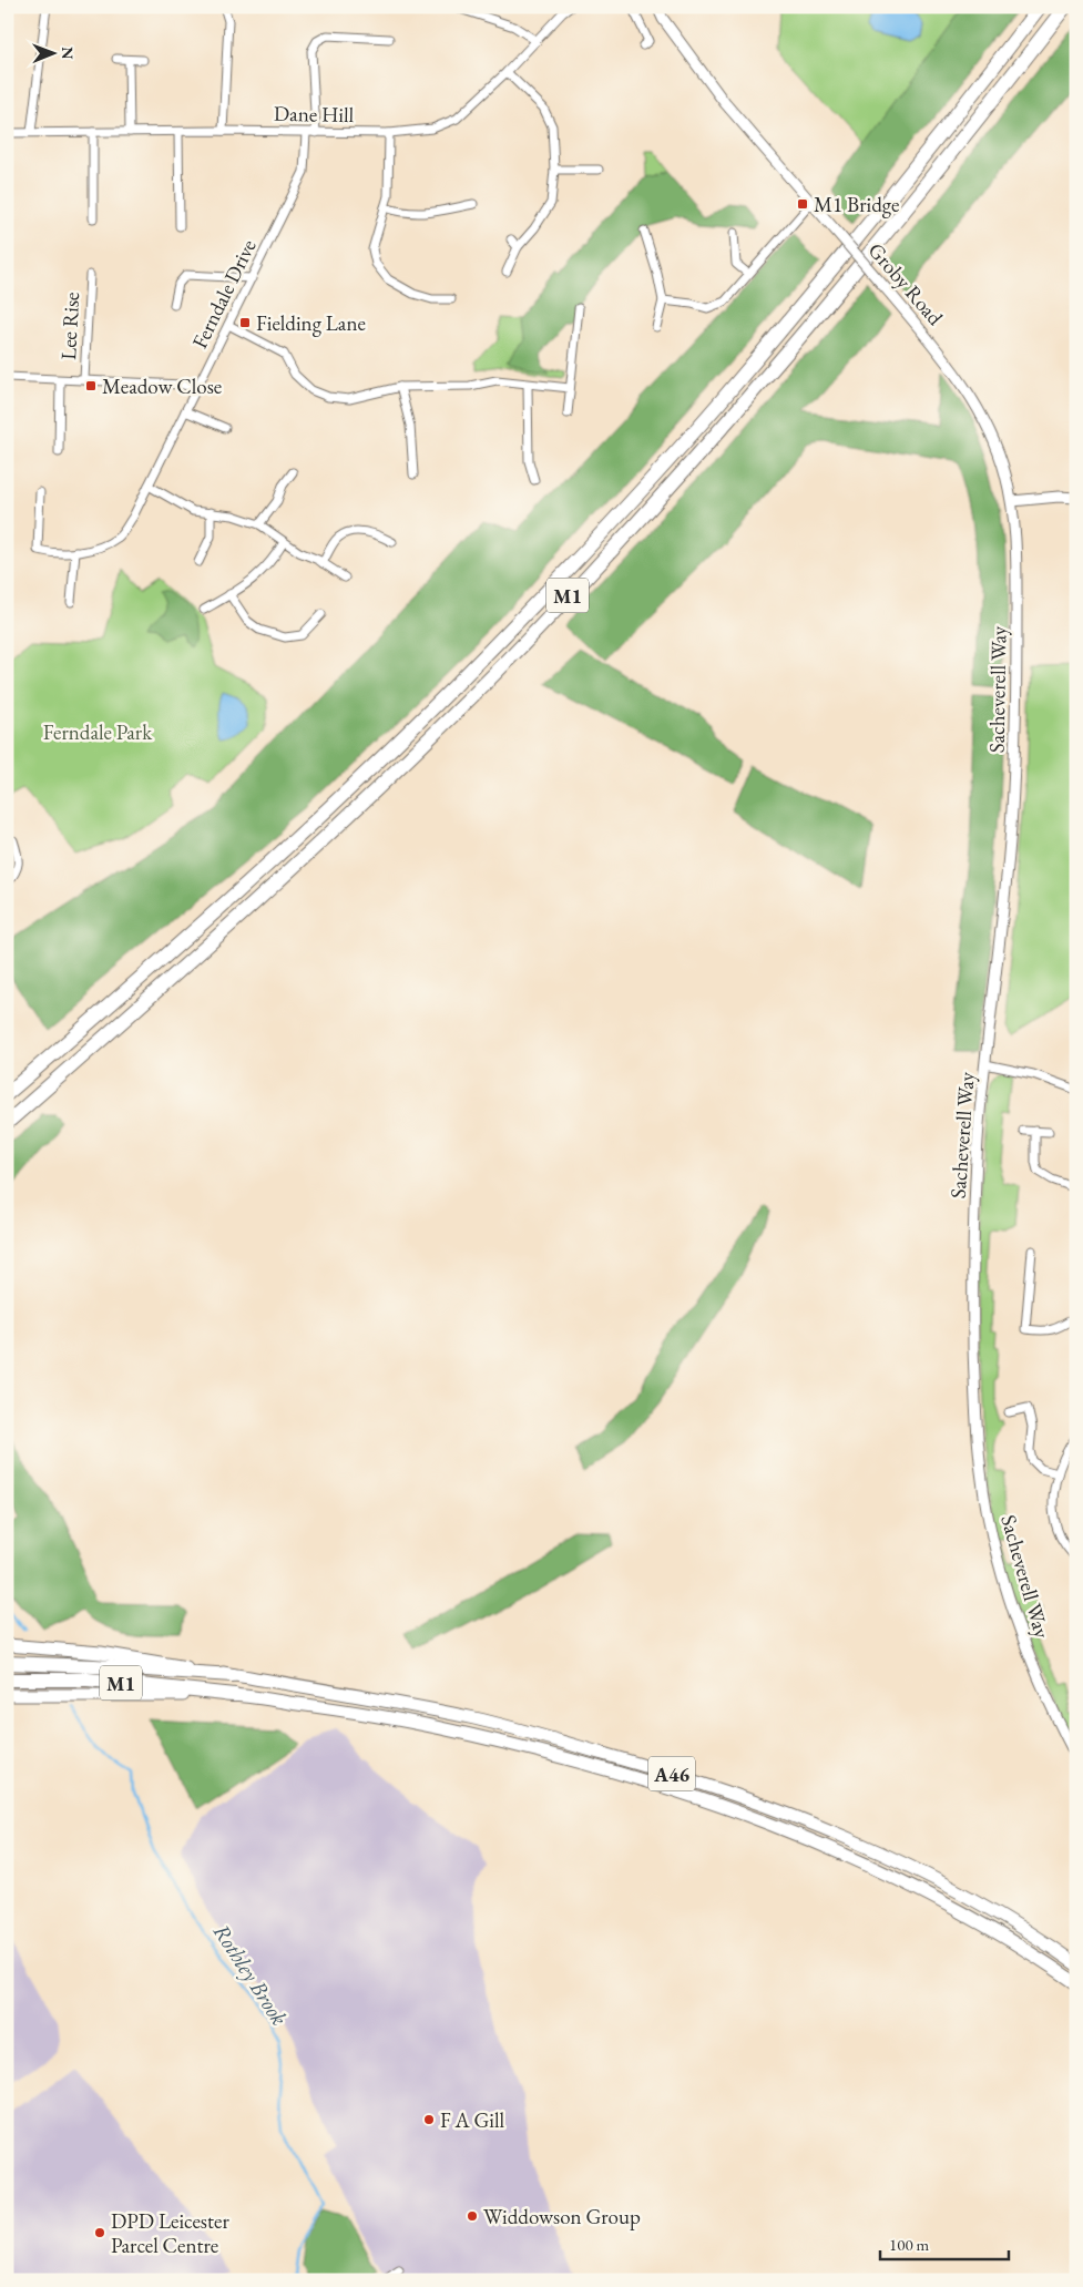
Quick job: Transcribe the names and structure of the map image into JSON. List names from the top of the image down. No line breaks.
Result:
{"streets":{"highway":["M1","A46"],"street":["Dane Hill","Groby Road","Ferndale Drive","Lee Rise","Sacheverell Way"]},"crossings":[["Dane Hill","Ferndale Drive"],["Groby Road","Sacheverell Way"],["M1","A46"]],"water":["Rothley Brook"],"parks":["Ferndale Park"],"places":{"transit":["M1 Bridge","Fielding Lane","Meadow Close"],"other":["F A Gill","Widdowson Group","DPD Leicester Parcel Centre"]},"scale_bar":"100 m","north":"right"}
